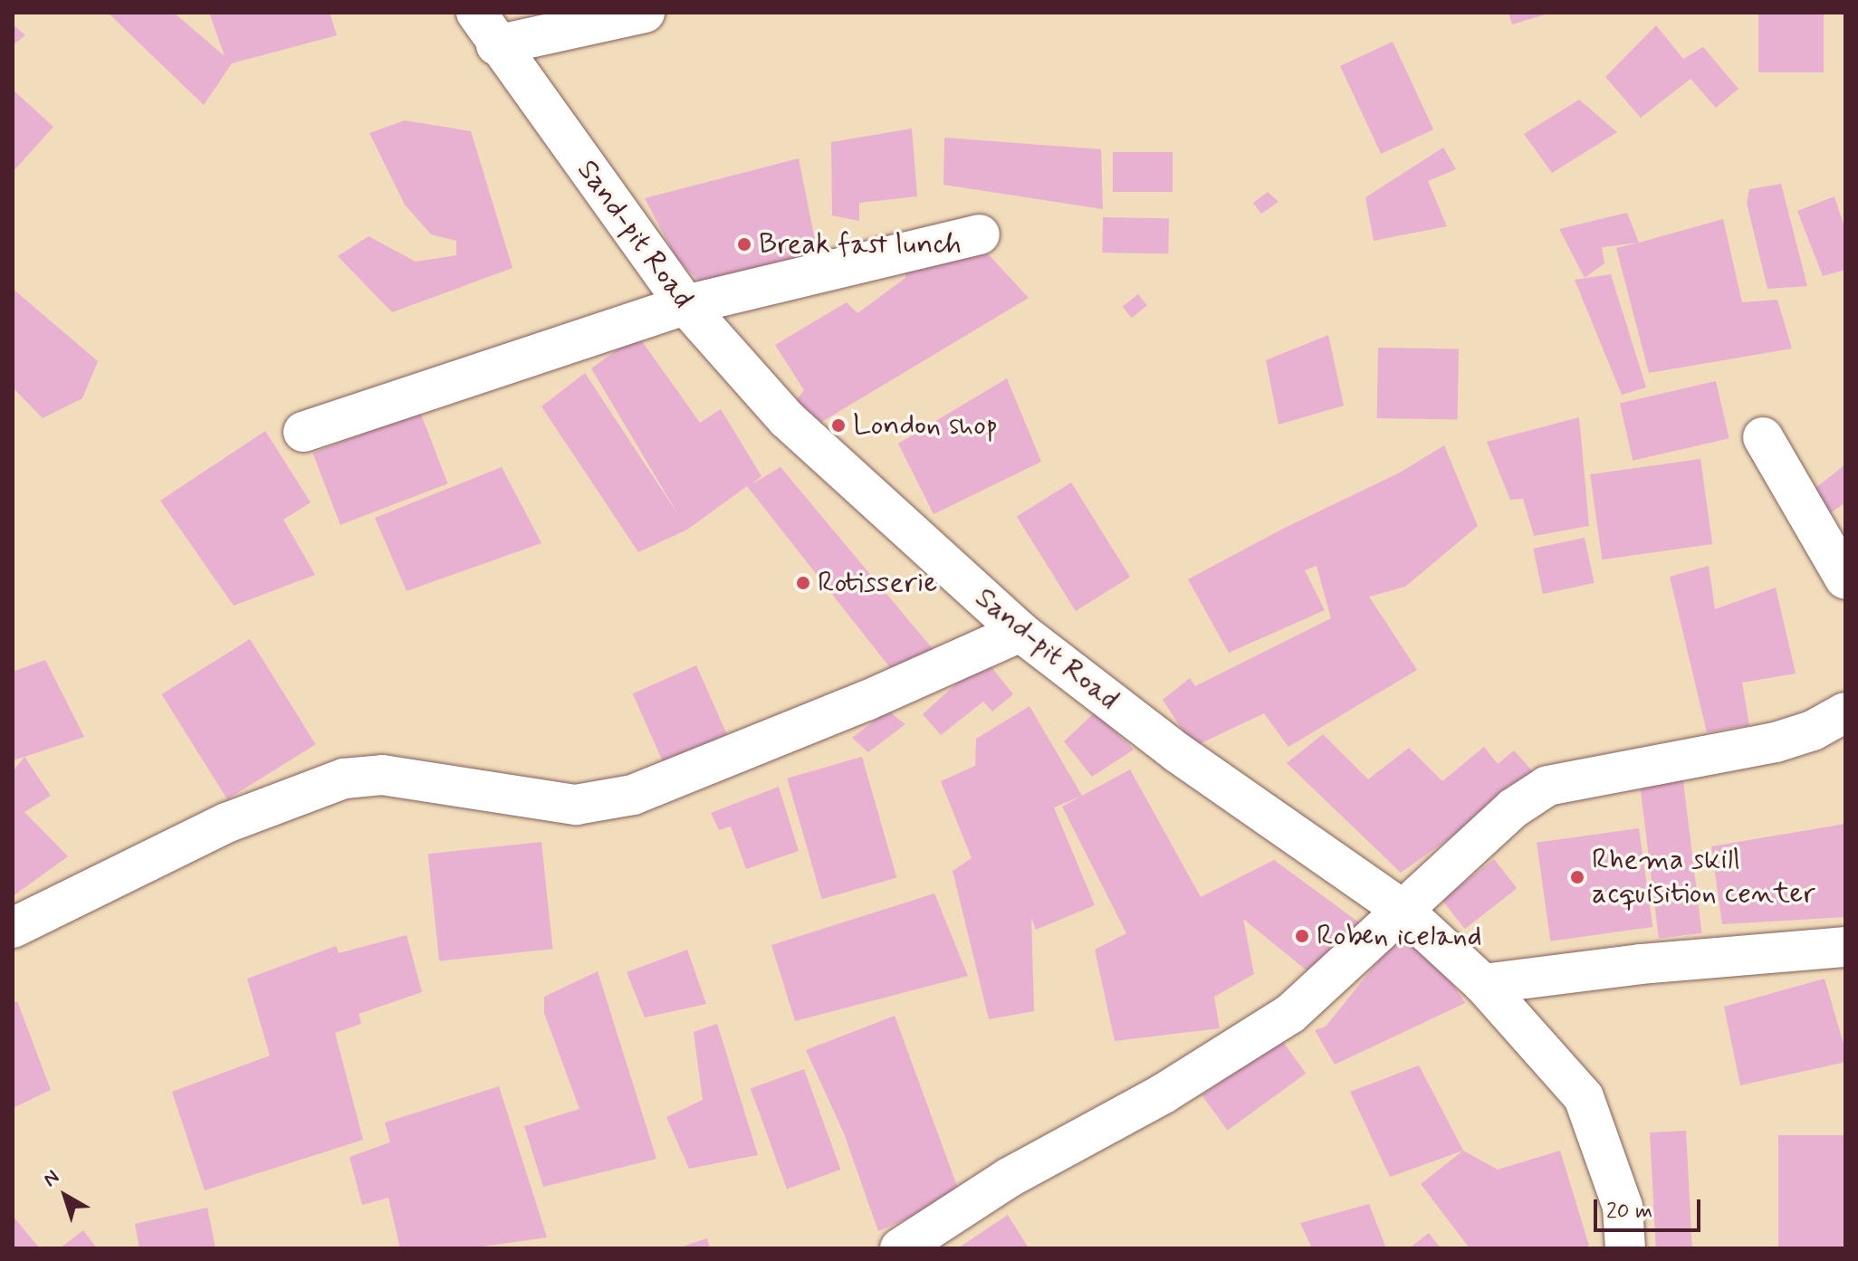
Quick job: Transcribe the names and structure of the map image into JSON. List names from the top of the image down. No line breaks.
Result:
{"streets":{"street":["Sand-pit Road"]},"places":["Break fast lunch","London shop","Rotisserie","Rhema skill acquisition center","Roben iceland"],"scale_bar":"20 m","north":"top left"}
